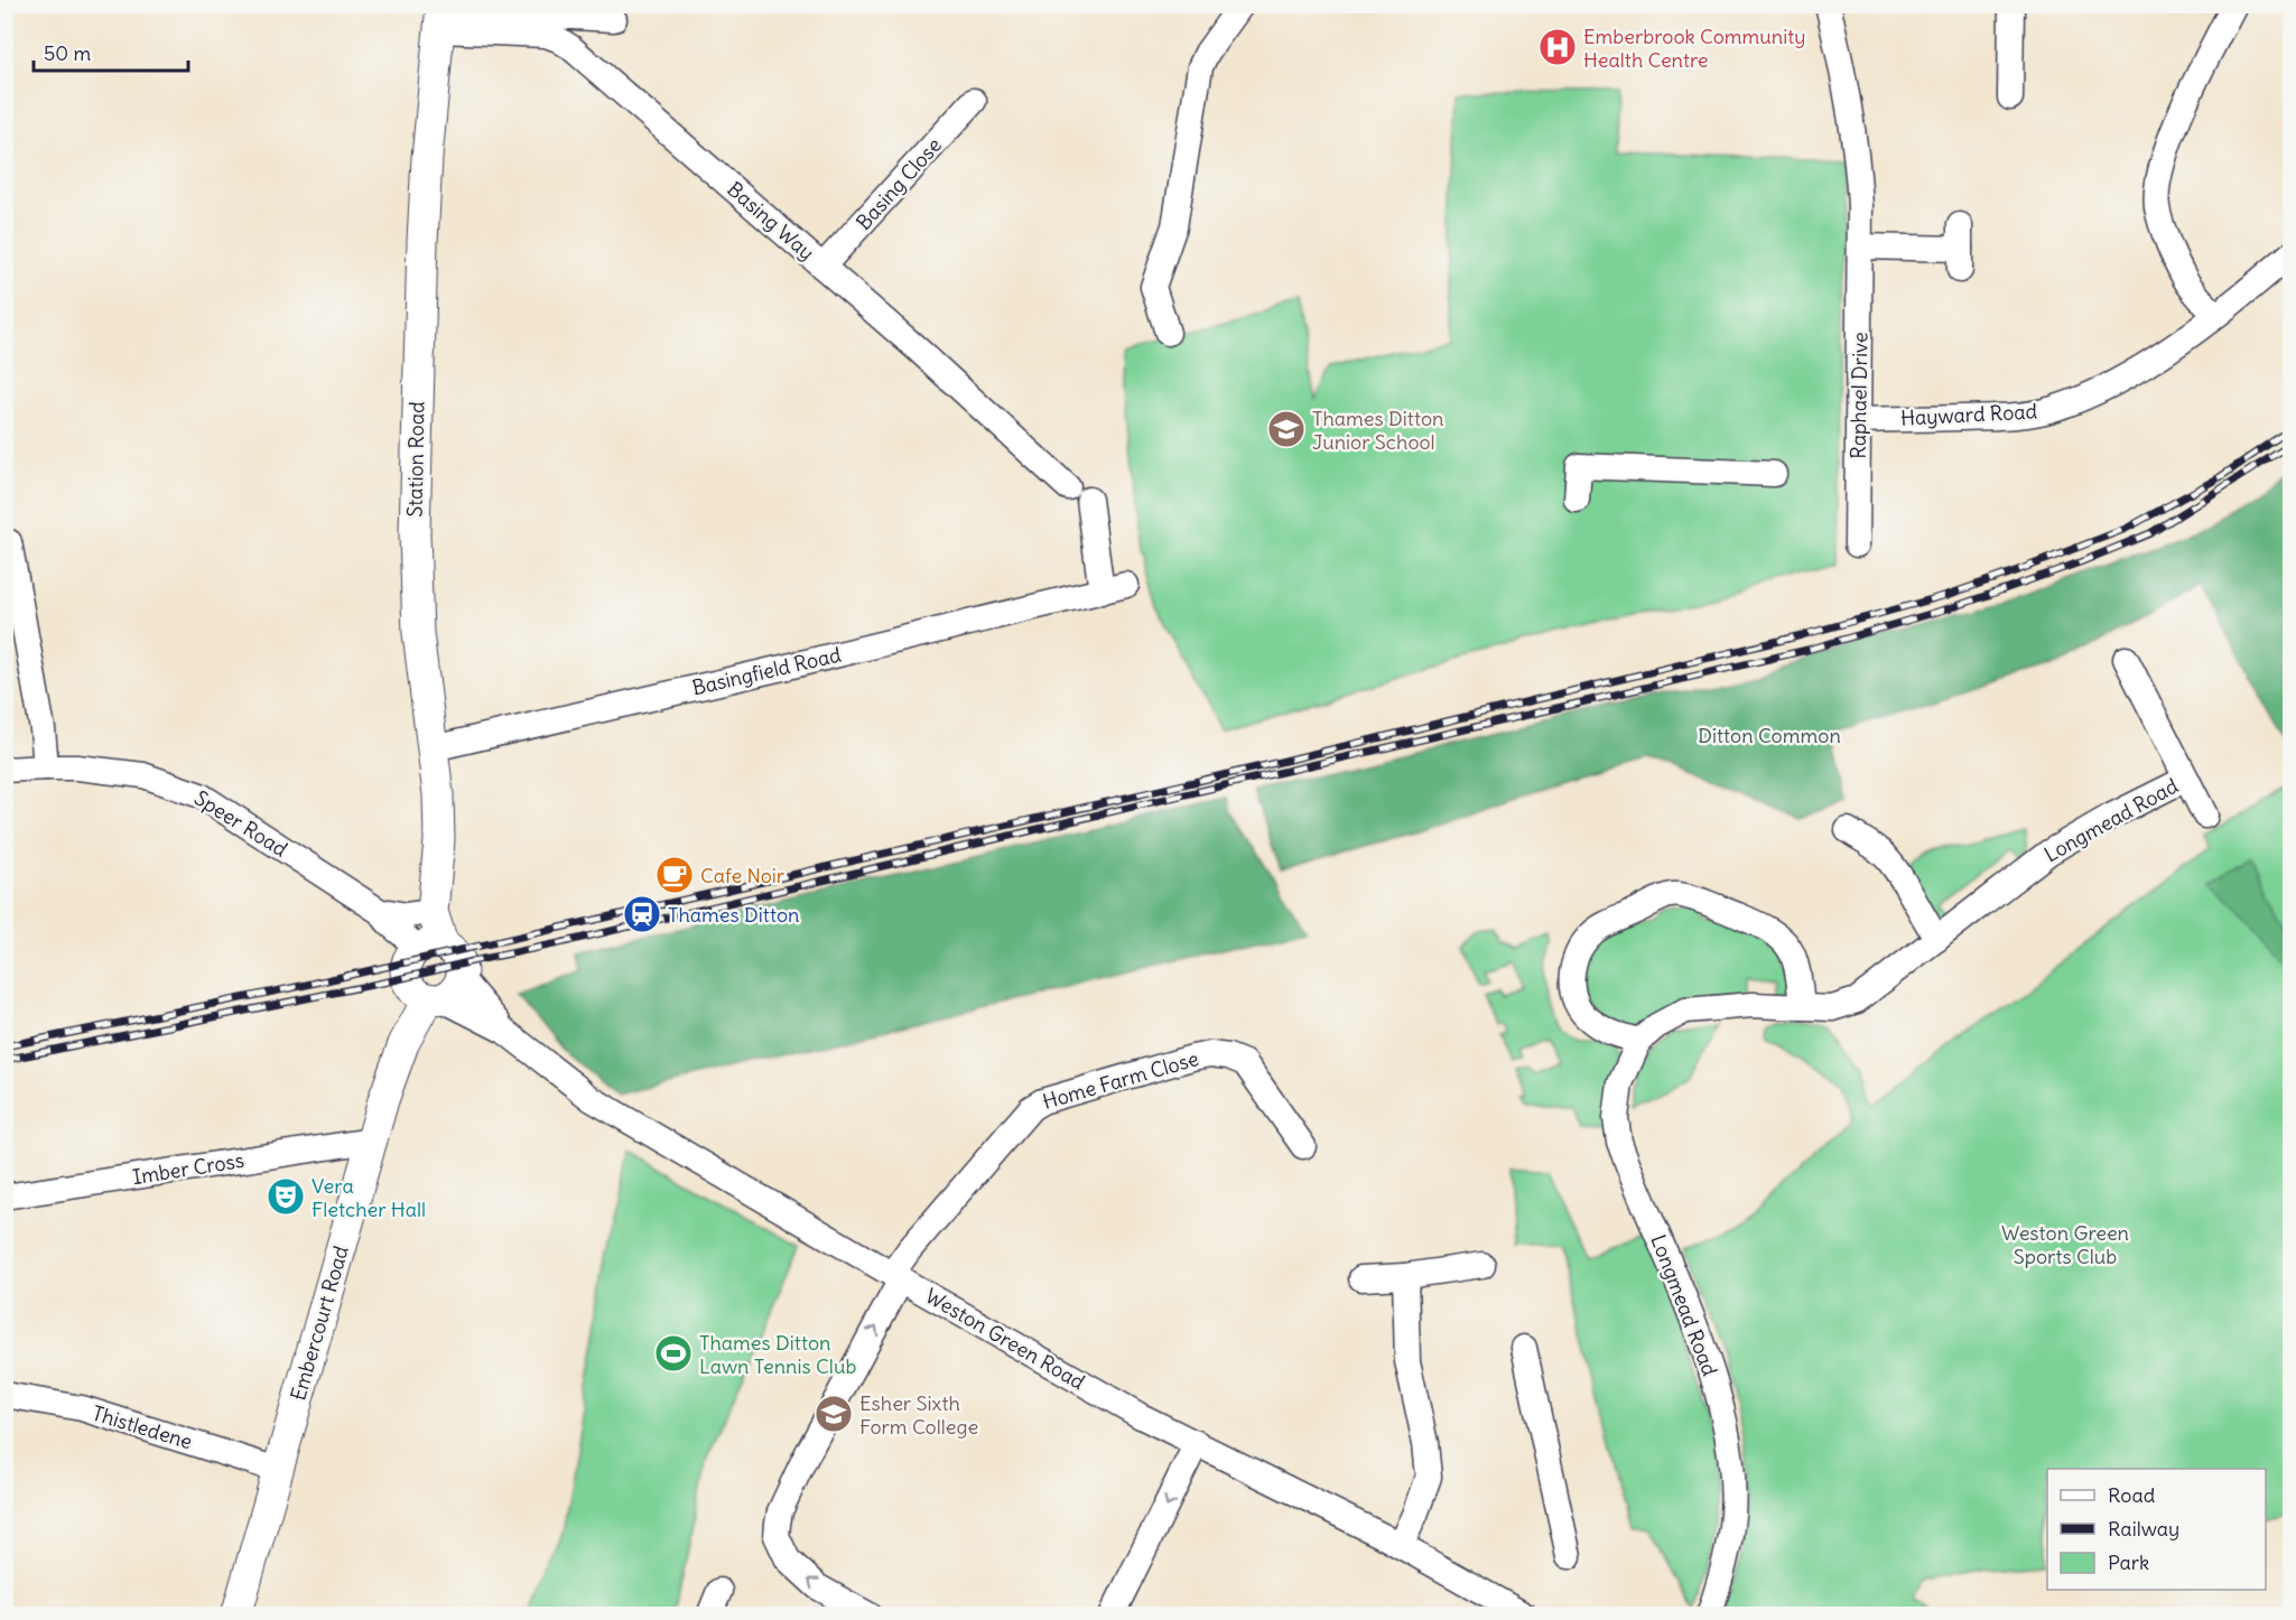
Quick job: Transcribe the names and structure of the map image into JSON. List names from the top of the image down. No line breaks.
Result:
{"streets":{"main road":["Station Road","Embercourt Road"],"street":["Basing Close","Basing Way","Raphael Drive","Hayward Road","Basingfield Road","Longmead Road","Speer Road","Home Farm Close","Imber Cross","Weston Green Road","Thistledene"]},"crossings":[["Basing Close","Basing Way"],["Basing Way","Station Road"],["Basing Way","Basingfield Road"],["Raphael Drive","Hayward Road"],["Station Road","Basingfield Road"],["Station Road","Speer Road"],["Station Road","Embercourt Road"],["Station Road","Weston Green Road"],["Speer Road","Embercourt Road"],["Speer Road","Weston Green Road"],["Home Farm Close","Weston Green Road"],["Imber Cross","Embercourt Road"],["Embercourt Road","Weston Green Road"],["Embercourt Road","Thistledene"]],"one_way":["Home Farm Close"],"parks":["Ditton Common","Weston Green Sports Club"],"places":{"hospital":["Emberbrook Community Health Centre"],"school or university":["Thames Ditton Junior School","Esher Sixth Form College"],"cafe":["Cafe Noir"],"station":["Thames Ditton"],"theatre":["Vera Fletcher Hall"],"sports":["Thames Ditton Lawn Tennis Club"]},"legend":["Road","Railway","Park"],"scale_bar":"50 m"}
